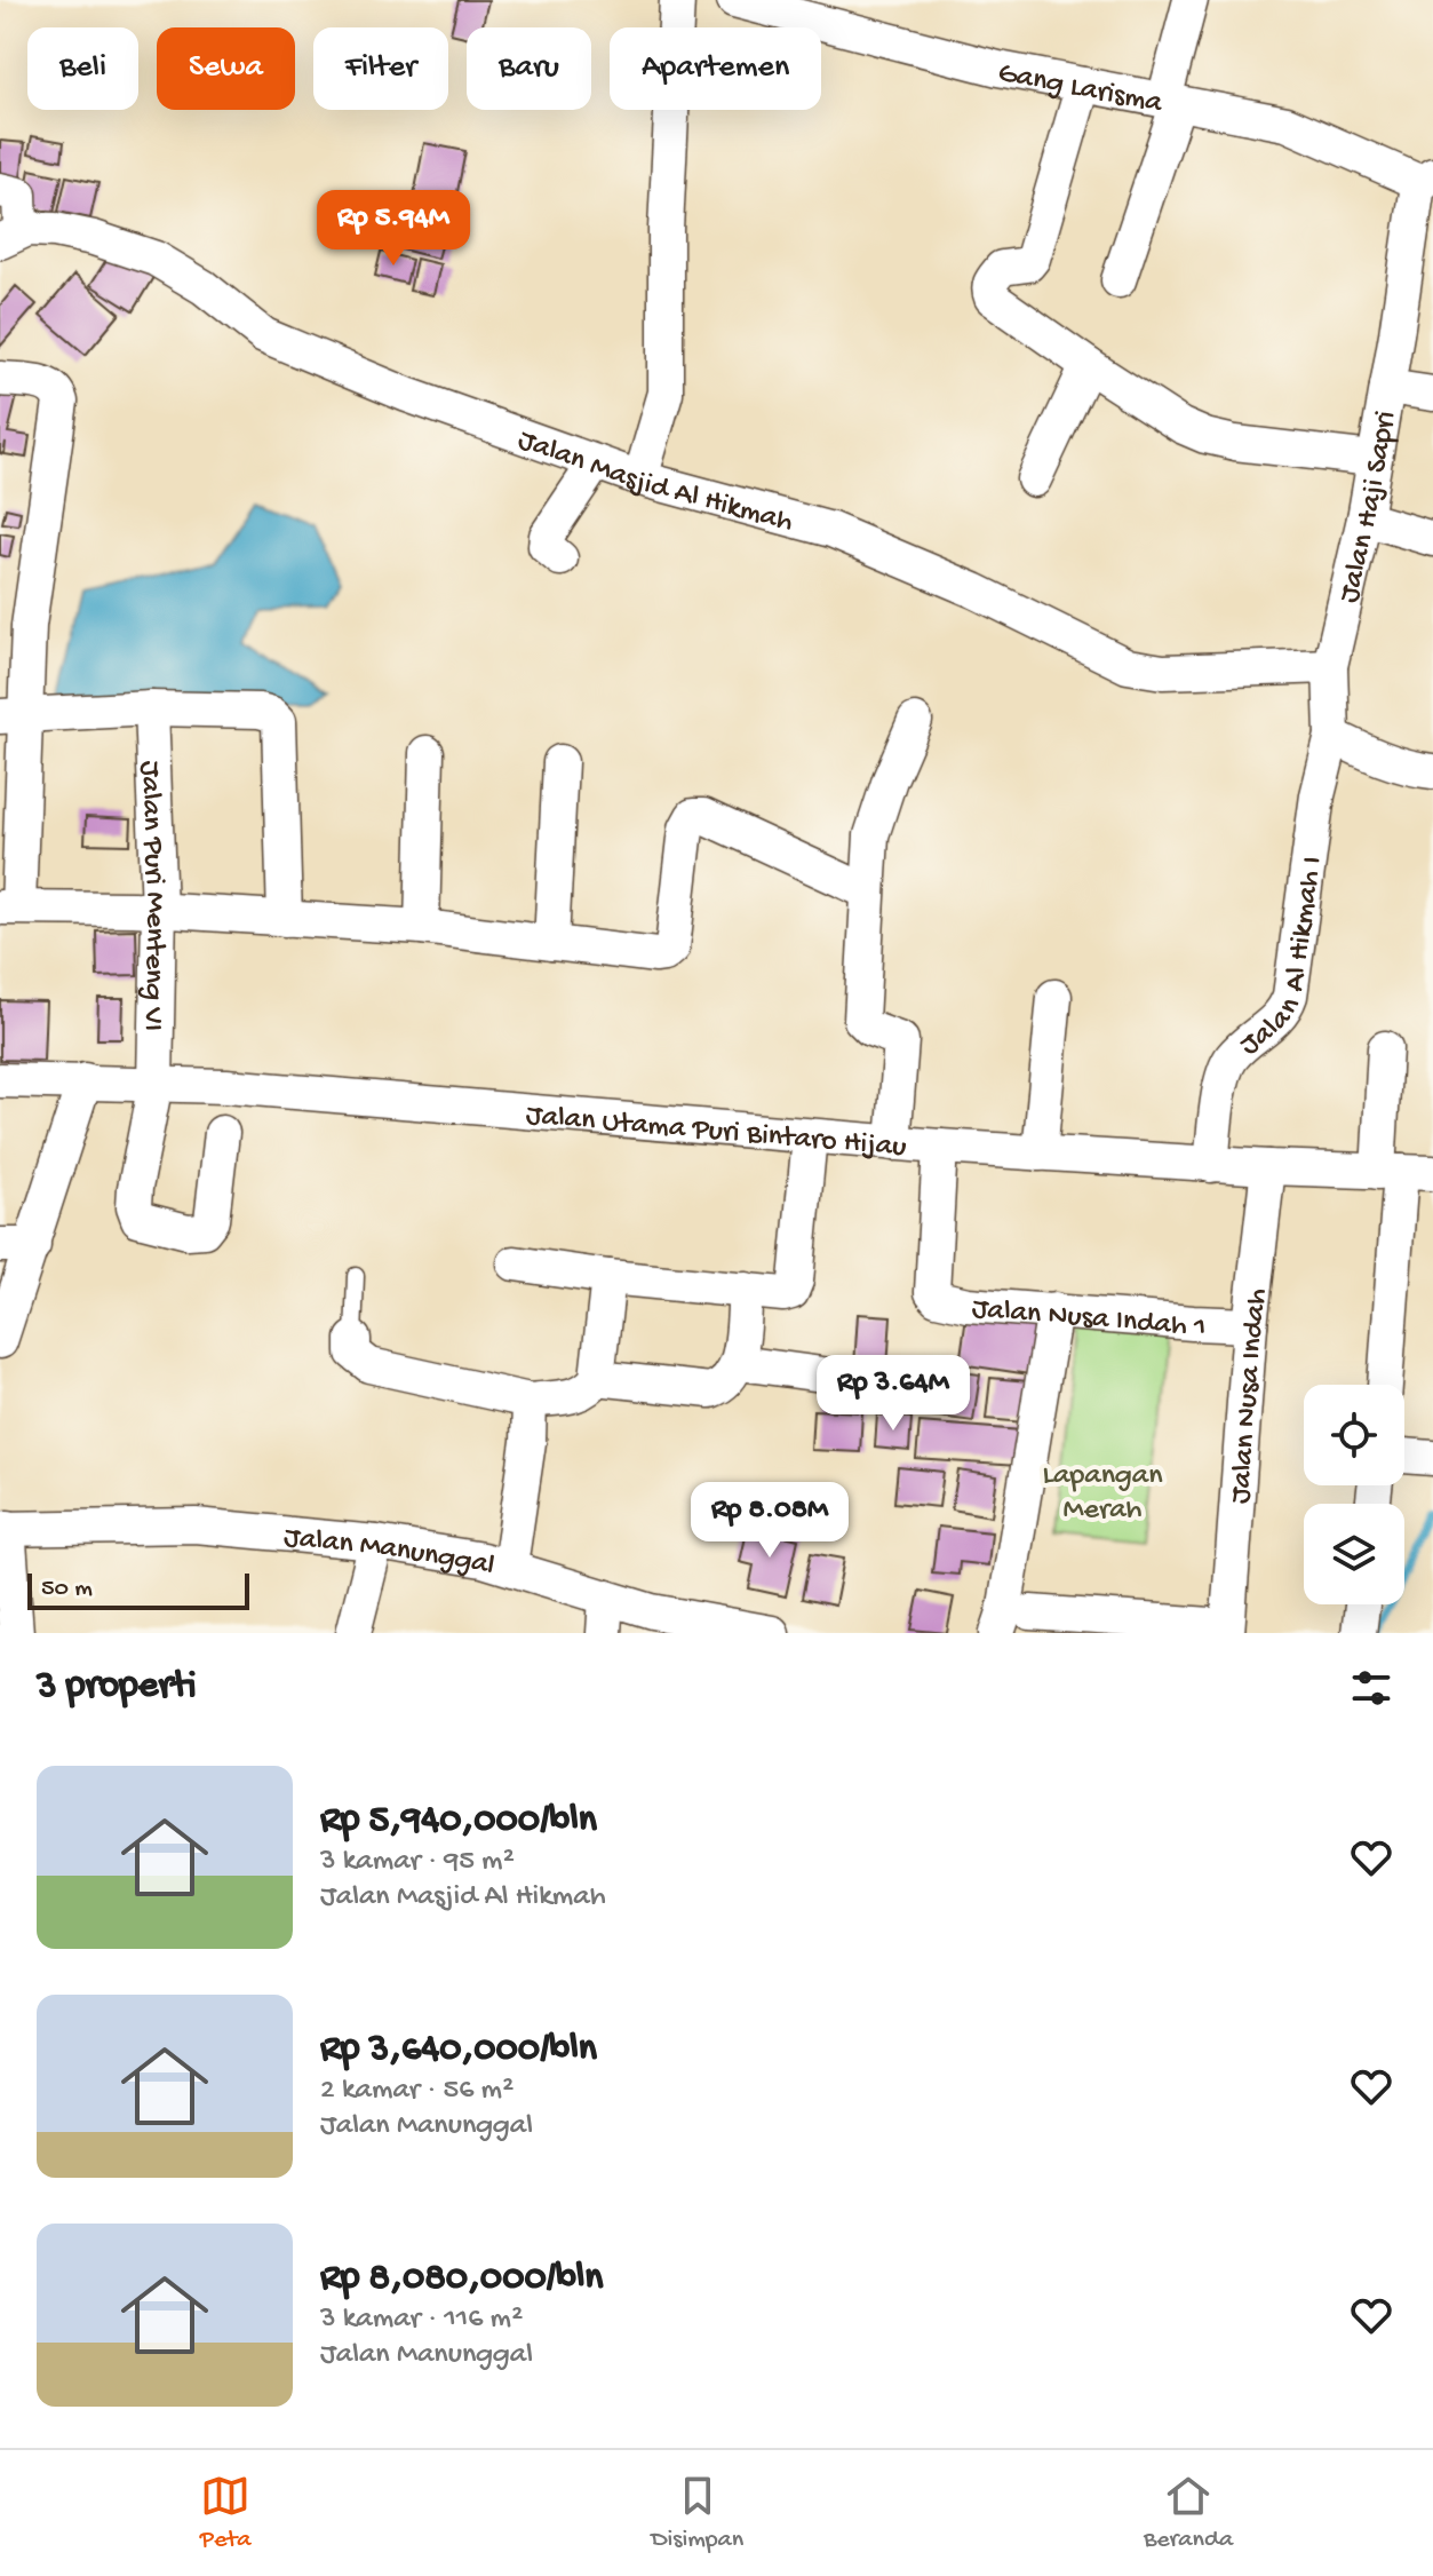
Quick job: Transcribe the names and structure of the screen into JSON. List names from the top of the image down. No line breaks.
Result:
{"streets":{"street":["Gang Larisma","Jalan Masjid Al Hikmah","Jalan Haji Sapri","Jalan Puri Menteng VI","Jalan Al Hikmah I","Jalan Utama Puri Bintaro Hijau","Jalan Nusa Indah 1","Jalan Nusa Indah","Jalan Manunggal"]},"crossings":[["Gang Larisma","Jalan Haji Sapri"],["Jalan Masjid Al Hikmah","Jalan Haji Sapri"],["Jalan Haji Sapri","Jalan Al Hikmah I"],["Jalan Puri Menteng VI","Jalan Utama Puri Bintaro Hijau"],["Jalan Al Hikmah I","Jalan Utama Puri Bintaro Hijau"],["Jalan Utama Puri Bintaro Hijau","Jalan Nusa Indah 1"],["Jalan Utama Puri Bintaro Hijau","Jalan Nusa Indah"],["Jalan Nusa Indah 1","Jalan Nusa Indah"]],"parks":["Lapangan Merah"],"scale_bar":"50 m","page":{"chip":["Beli","Sewa","Filter","Baru","Apartemen"],"price":["Rp 5.94M","Rp 3.64M","Rp 8.08M"],"scale":"50 m","heading":"3 properti","list":[{"name":"Rp 5,940,000/bln","note":"3 kamar · 95 m² · Jalan Masjid Al Hikmah"},{"name":"Rp 3,640,000/bln","note":"2 kamar · 56 m² · Jalan Manunggal"},{"name":"Rp 8,080,000/bln","note":"3 kamar · 116 m² · Jalan Manunggal"}],"tabs":["Peta","Disimpan","Beranda"]}}
